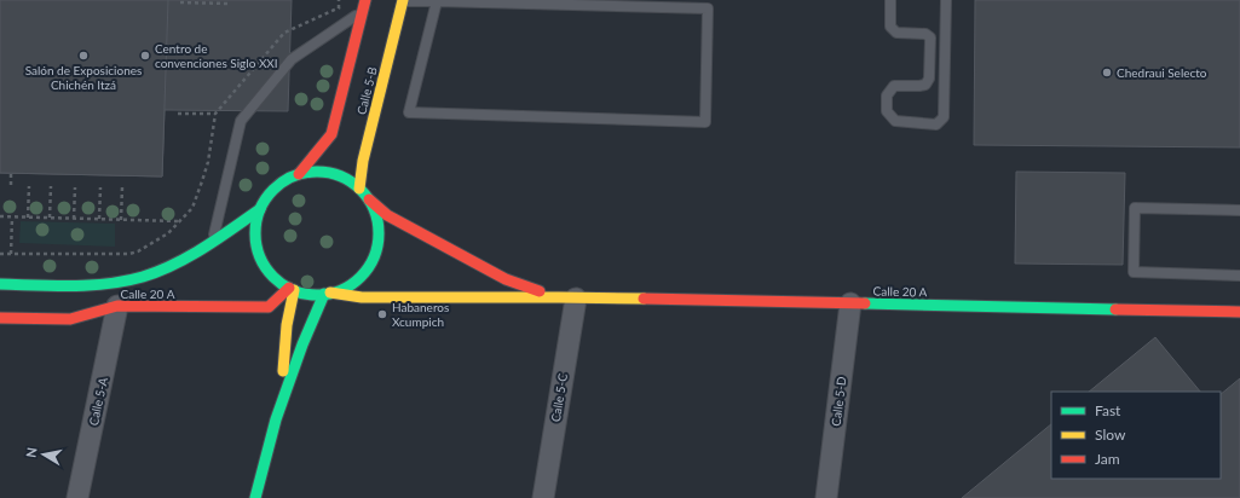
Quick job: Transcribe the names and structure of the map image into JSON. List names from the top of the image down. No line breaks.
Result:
{"streets":{"street":["Calle 5-B","Calle 20 A","Calle 5-C","Calle 5-A","Calle 5-D"]},"crossings":[["Calle 5-B","Calle 20 A"],["Calle 20 A","Calle 5-C"],["Calle 20 A","Calle 5-A"],["Calle 20 A","Calle 5-D"]],"places":["Salón de Exposiciones Chichén Itzá","Centro de convenciones Siglo XXI","Chedraui Selecto","Habaneros Xcumpich"],"legend":["Fast","Slow","Jam"],"north":"left"}
